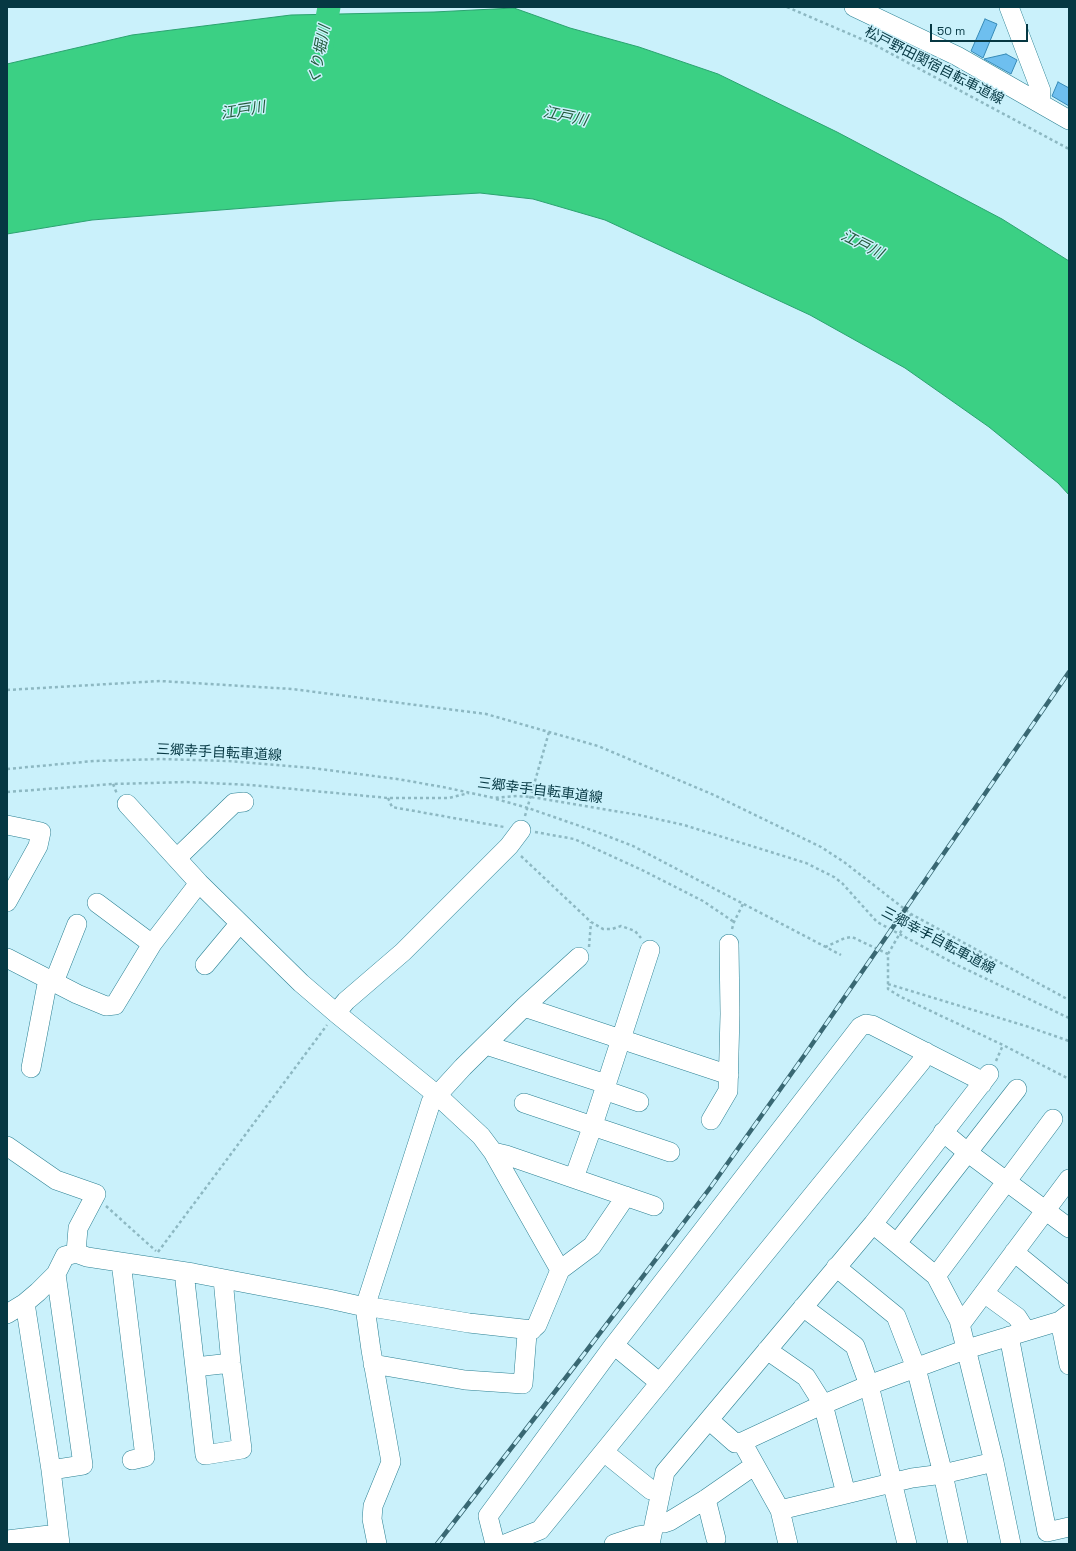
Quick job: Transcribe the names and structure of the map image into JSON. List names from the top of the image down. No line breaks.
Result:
{"streets":{"path":["松戸野田関宿自転車道線","三郷幸手自転車道線"]},"water":["くり堀川","江戸川"],"scale_bar":"50 m"}
